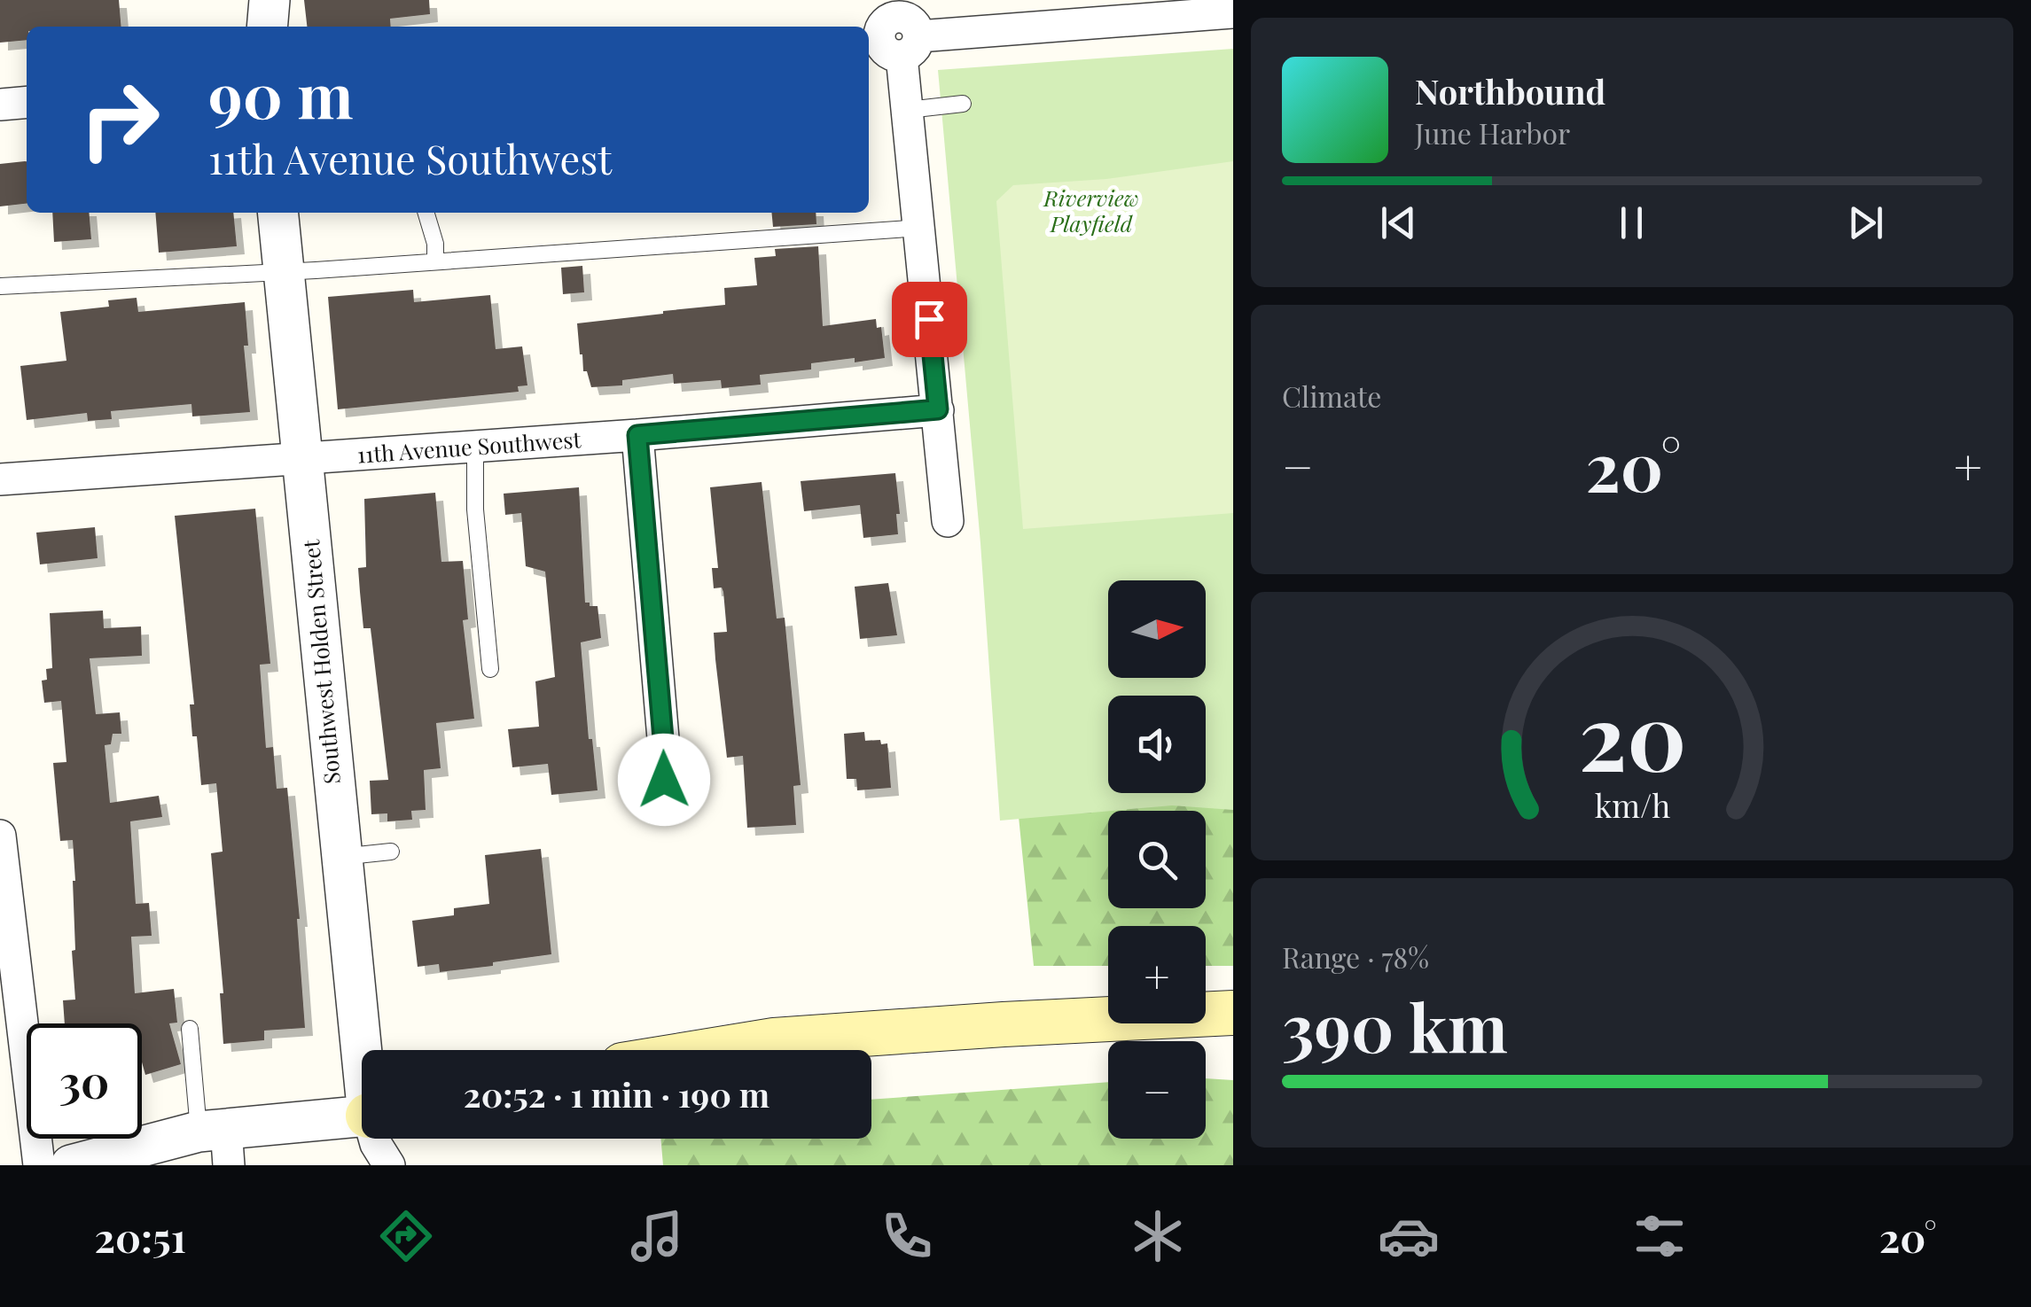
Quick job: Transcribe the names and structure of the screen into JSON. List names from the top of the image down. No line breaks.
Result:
{"streets":{"street":["11th Avenue Southwest","Southwest Holden Street"]},"crossings":[["11th Avenue Southwest","Southwest Holden Street"]],"parks":["Riverview Playfield"],"north":"right","page":{"turn":["90 m","11th Avenue Southwest"],"song":["Northbound","June Harbor"],"tile":["Climate",["Range · 78%","390 km"]],"heat":["−","20°","+"],"map_buttons":["+","−"],"limit":"30","trip":"20:52 · 1 min · 190 m","tabs":["20:51","20°"],"gauge":["20","km/h"]}}
